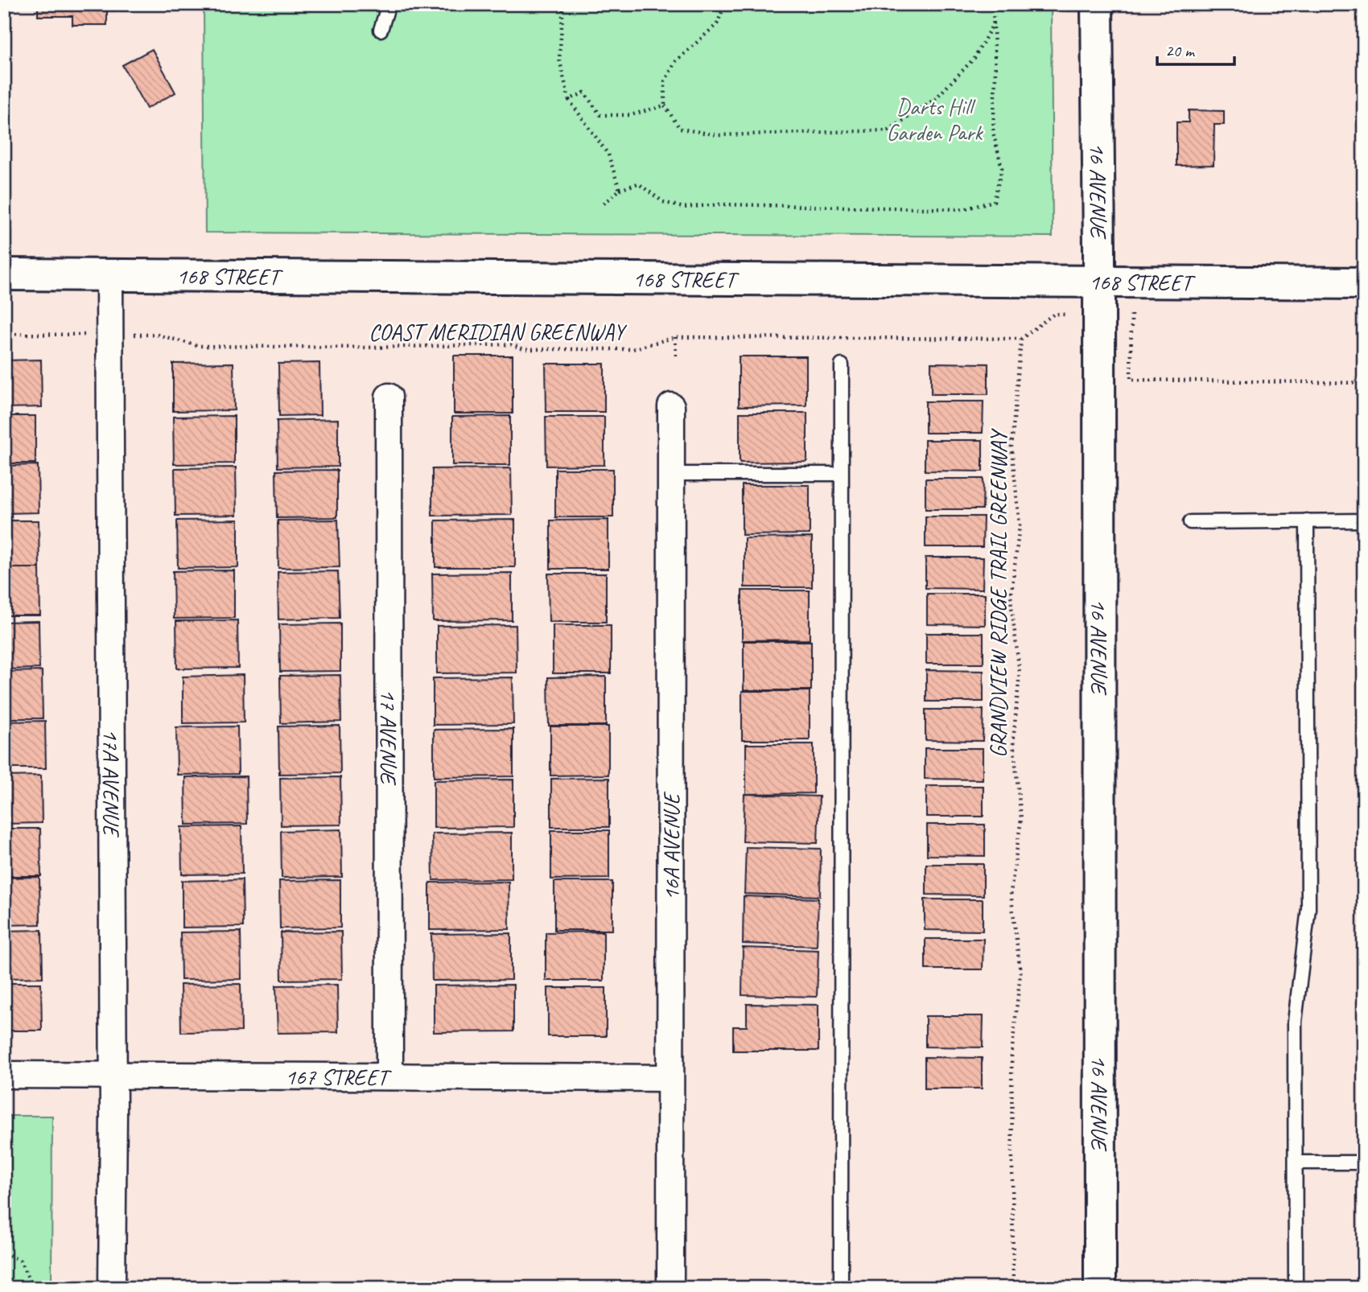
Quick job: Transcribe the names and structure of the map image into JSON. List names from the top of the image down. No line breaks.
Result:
{"streets":{"main road":["16 AVENUE","168 STREET"],"street":["17 AVENUE","17A AVENUE","16A AVENUE","167 STREET"],"path":["COAST MERIDIAN GREENWAY","GRANDVIEW RIDGE TRAIL GREENWAY"]},"crossings":[["16 AVENUE","168 STREET"],["168 STREET","17A AVENUE"],["COAST MERIDIAN GREENWAY","GRANDVIEW RIDGE TRAIL GREENWAY"],["17 AVENUE","167 STREET"],["17A AVENUE","167 STREET"],["16A AVENUE","167 STREET"]],"parks":["Darts Hill Garden Park"],"scale_bar":"20 m"}
